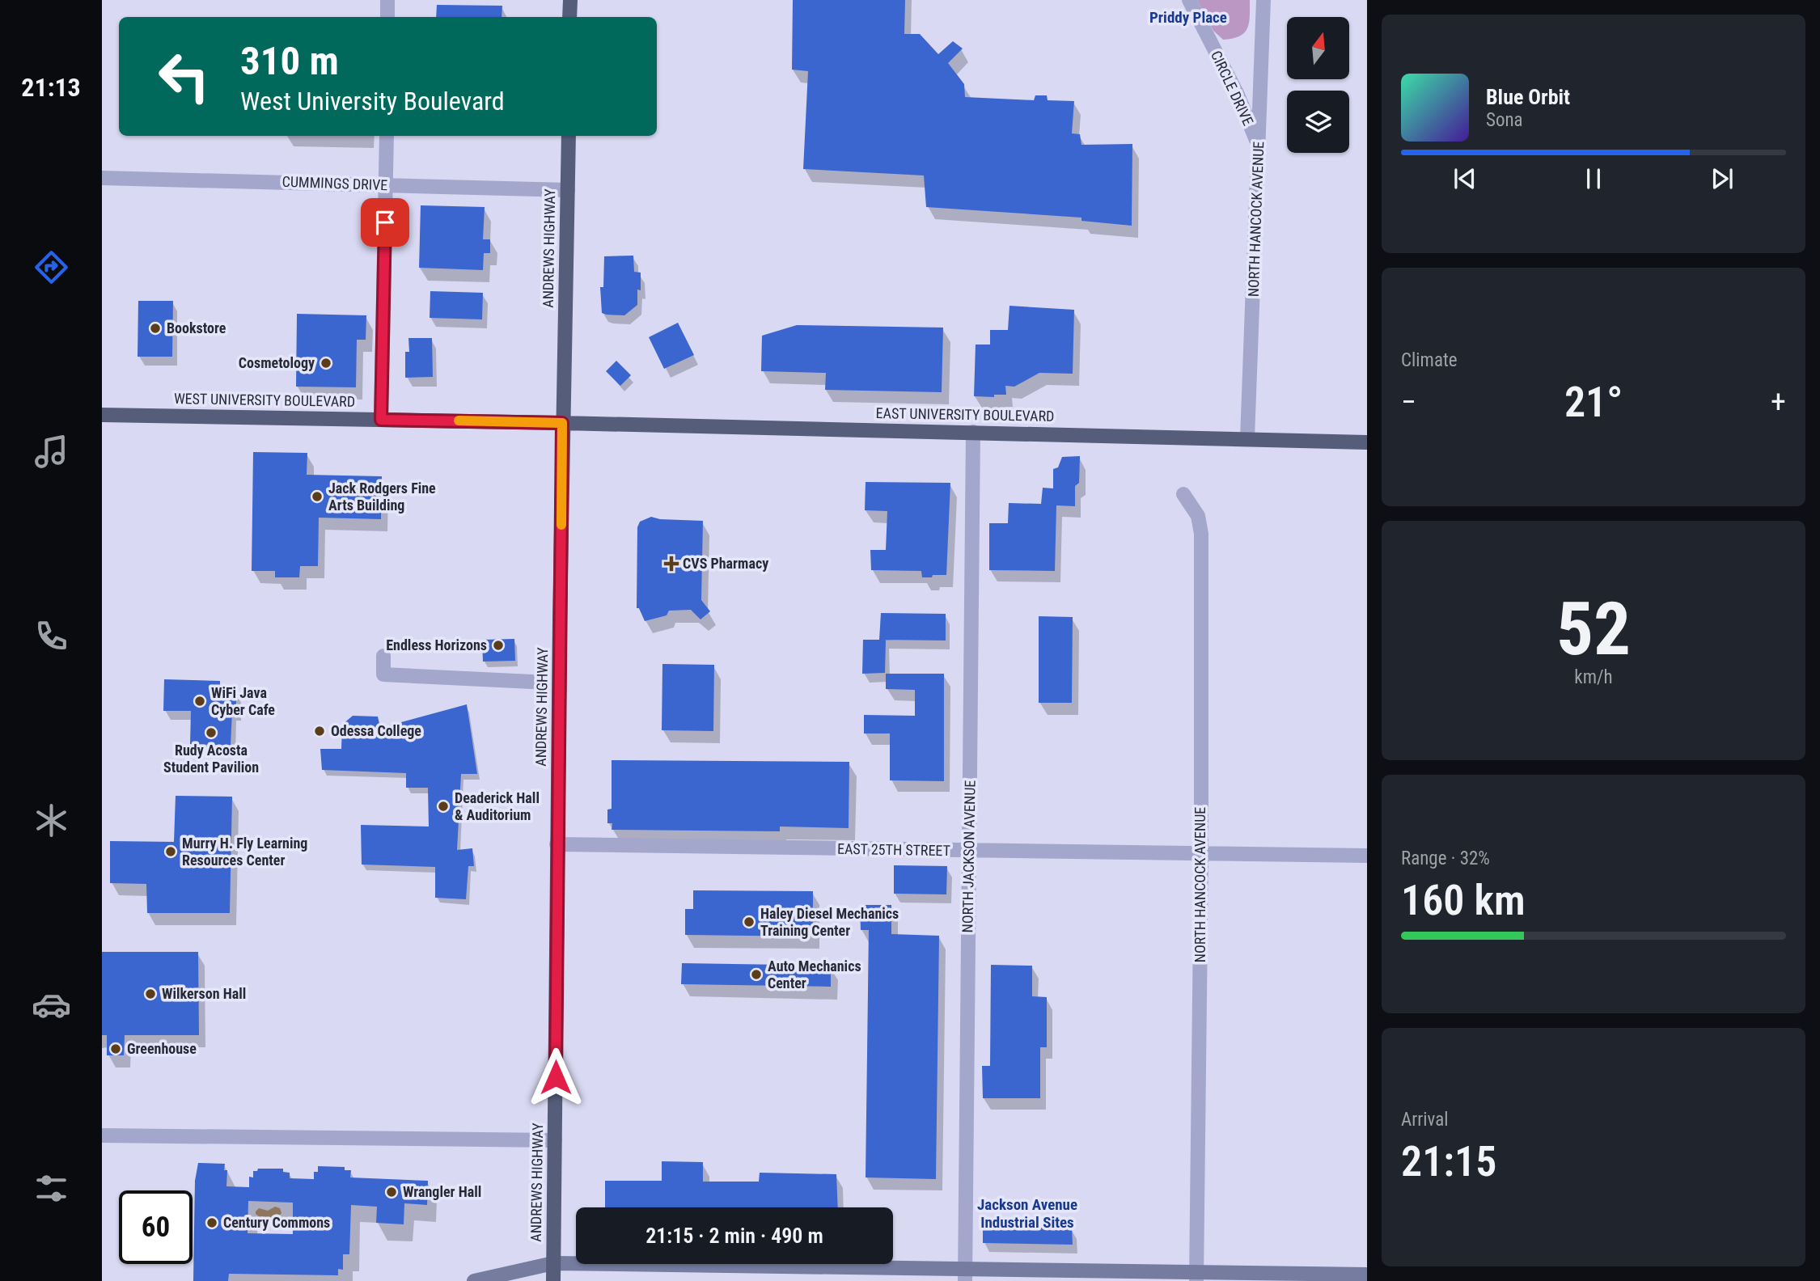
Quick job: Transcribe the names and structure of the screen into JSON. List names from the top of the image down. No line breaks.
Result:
{"streets":{"main road":["ANDREWS HIGHWAY","WEST UNIVERSITY BOULEVARD","EAST UNIVERSITY BOULEVARD"],"street":["CIRCLE DRIVE","CUMMINGS DRIVE","NORTH HANCOCK AVENUE","EAST 25TH STREET","NORTH JACKSON AVENUE"]},"crossings":[["CIRCLE DRIVE","NORTH HANCOCK AVENUE"],["CUMMINGS DRIVE","ANDREWS HIGHWAY"],["NORTH HANCOCK AVENUE","EAST UNIVERSITY BOULEVARD"],["NORTH HANCOCK AVENUE","EAST 25TH STREET"],["ANDREWS HIGHWAY","WEST UNIVERSITY BOULEVARD"],["ANDREWS HIGHWAY","EAST UNIVERSITY BOULEVARD"],["ANDREWS HIGHWAY","EAST 25TH STREET"],["WEST UNIVERSITY BOULEVARD","EAST UNIVERSITY BOULEVARD"],["EAST UNIVERSITY BOULEVARD","NORTH JACKSON AVENUE"],["EAST 25TH STREET","NORTH JACKSON AVENUE"]],"districts":["Priddy Place","Jackson Avenue Industrial Sites"],"places":{"other":["Bookstore","Cosmetology","Jack Rodgers Fine Arts Building","Endless Horizons","WiFi Java Cyber Cafe","Odessa College","Rudy Acosta Student Pavilion","Deaderick Hall & Auditorium","Murry H. Fly Learning Resources Center","Haley Diesel Mechanics Training Center","Auto Mechanics Center","Wilkerson Hall","Greenhouse","Wrangler Hall","Century Commons"],"health":["CVS Pharmacy"]},"north":"top","page":{"tabs":"21:13","turn":["310 m","West University Boulevard"],"song":["Blue Orbit","Sona"],"tile":["Climate",["52","km/h"],["Range · 32%","160 km"],["Arrival","21:15"]],"heat":["−","21°","+"],"limit":"60","trip":"21:15 · 2 min · 490 m"}}
